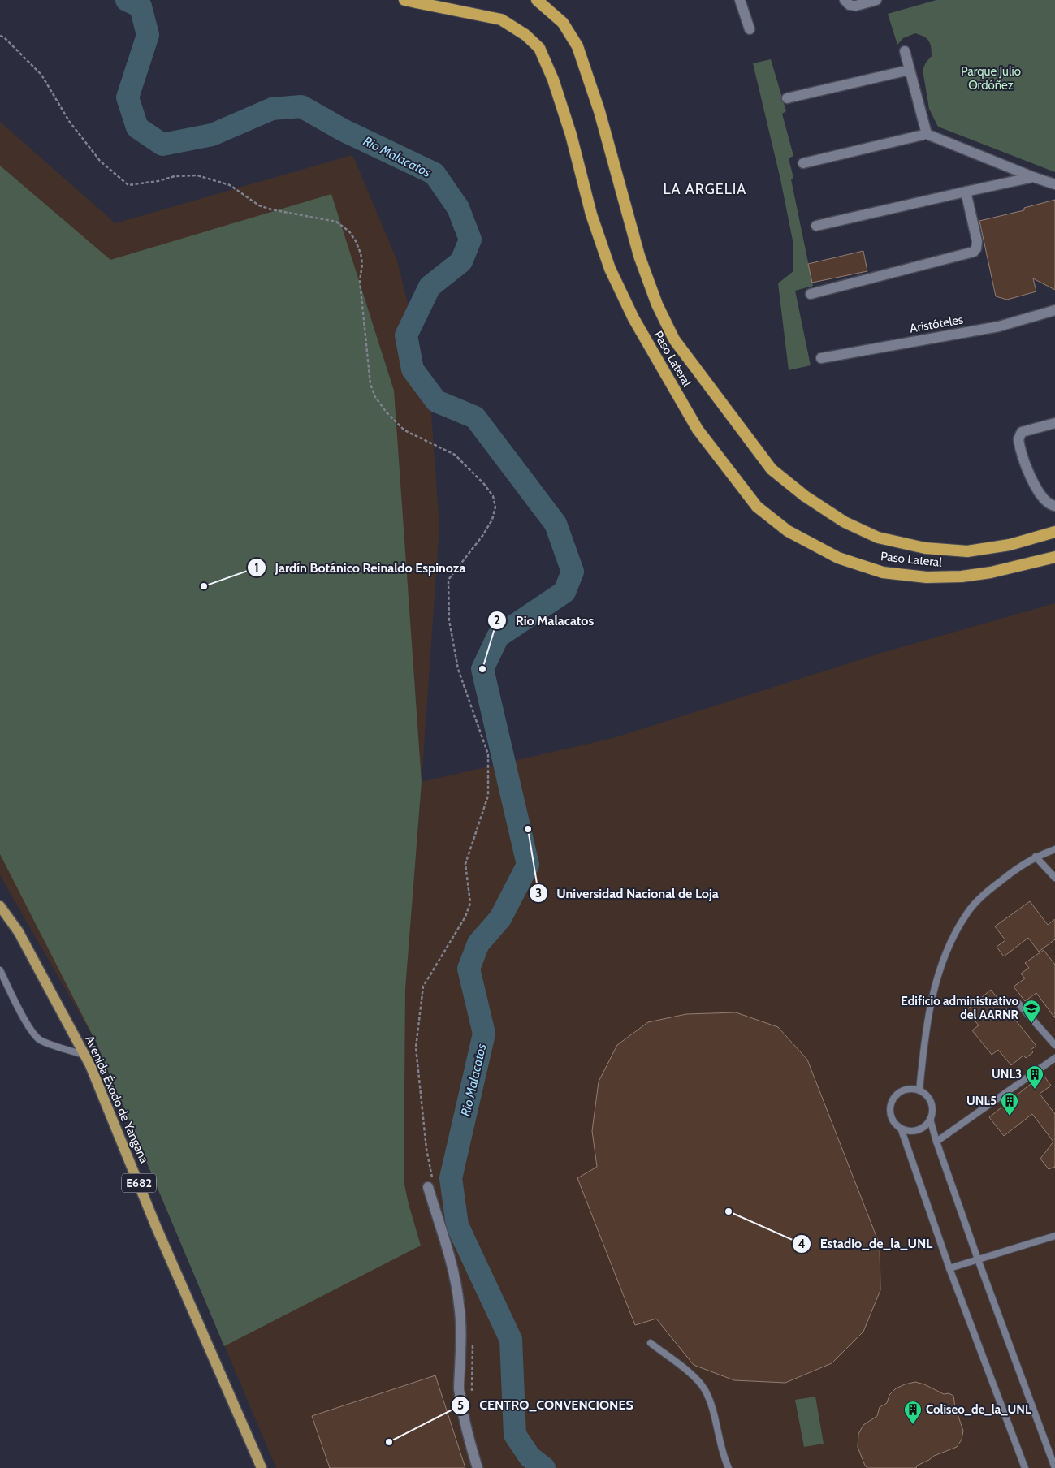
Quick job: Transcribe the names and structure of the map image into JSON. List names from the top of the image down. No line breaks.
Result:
{"streets":{"highway":["Paso Lateral"],"main road":["Avenida Éxodo de Yangana","E682"],"street":["Aristóteles"]},"districts":["LA ARGELIA"],"water":["Rio Malacatos"],"parks":["Parque Julio Ordóñez"],"places":{"other":["Jardín Botánico Reinaldo Espinoza","Rio Malacatos","Universidad Nacional de Loja","Estadio_de_la_UNL","CENTRO_CONVENCIONES"],"school or university":["Edificio administrativo del AARNR"],"building":["UNL3","UNL5","Coliseo_de_la_UNL"]}}
